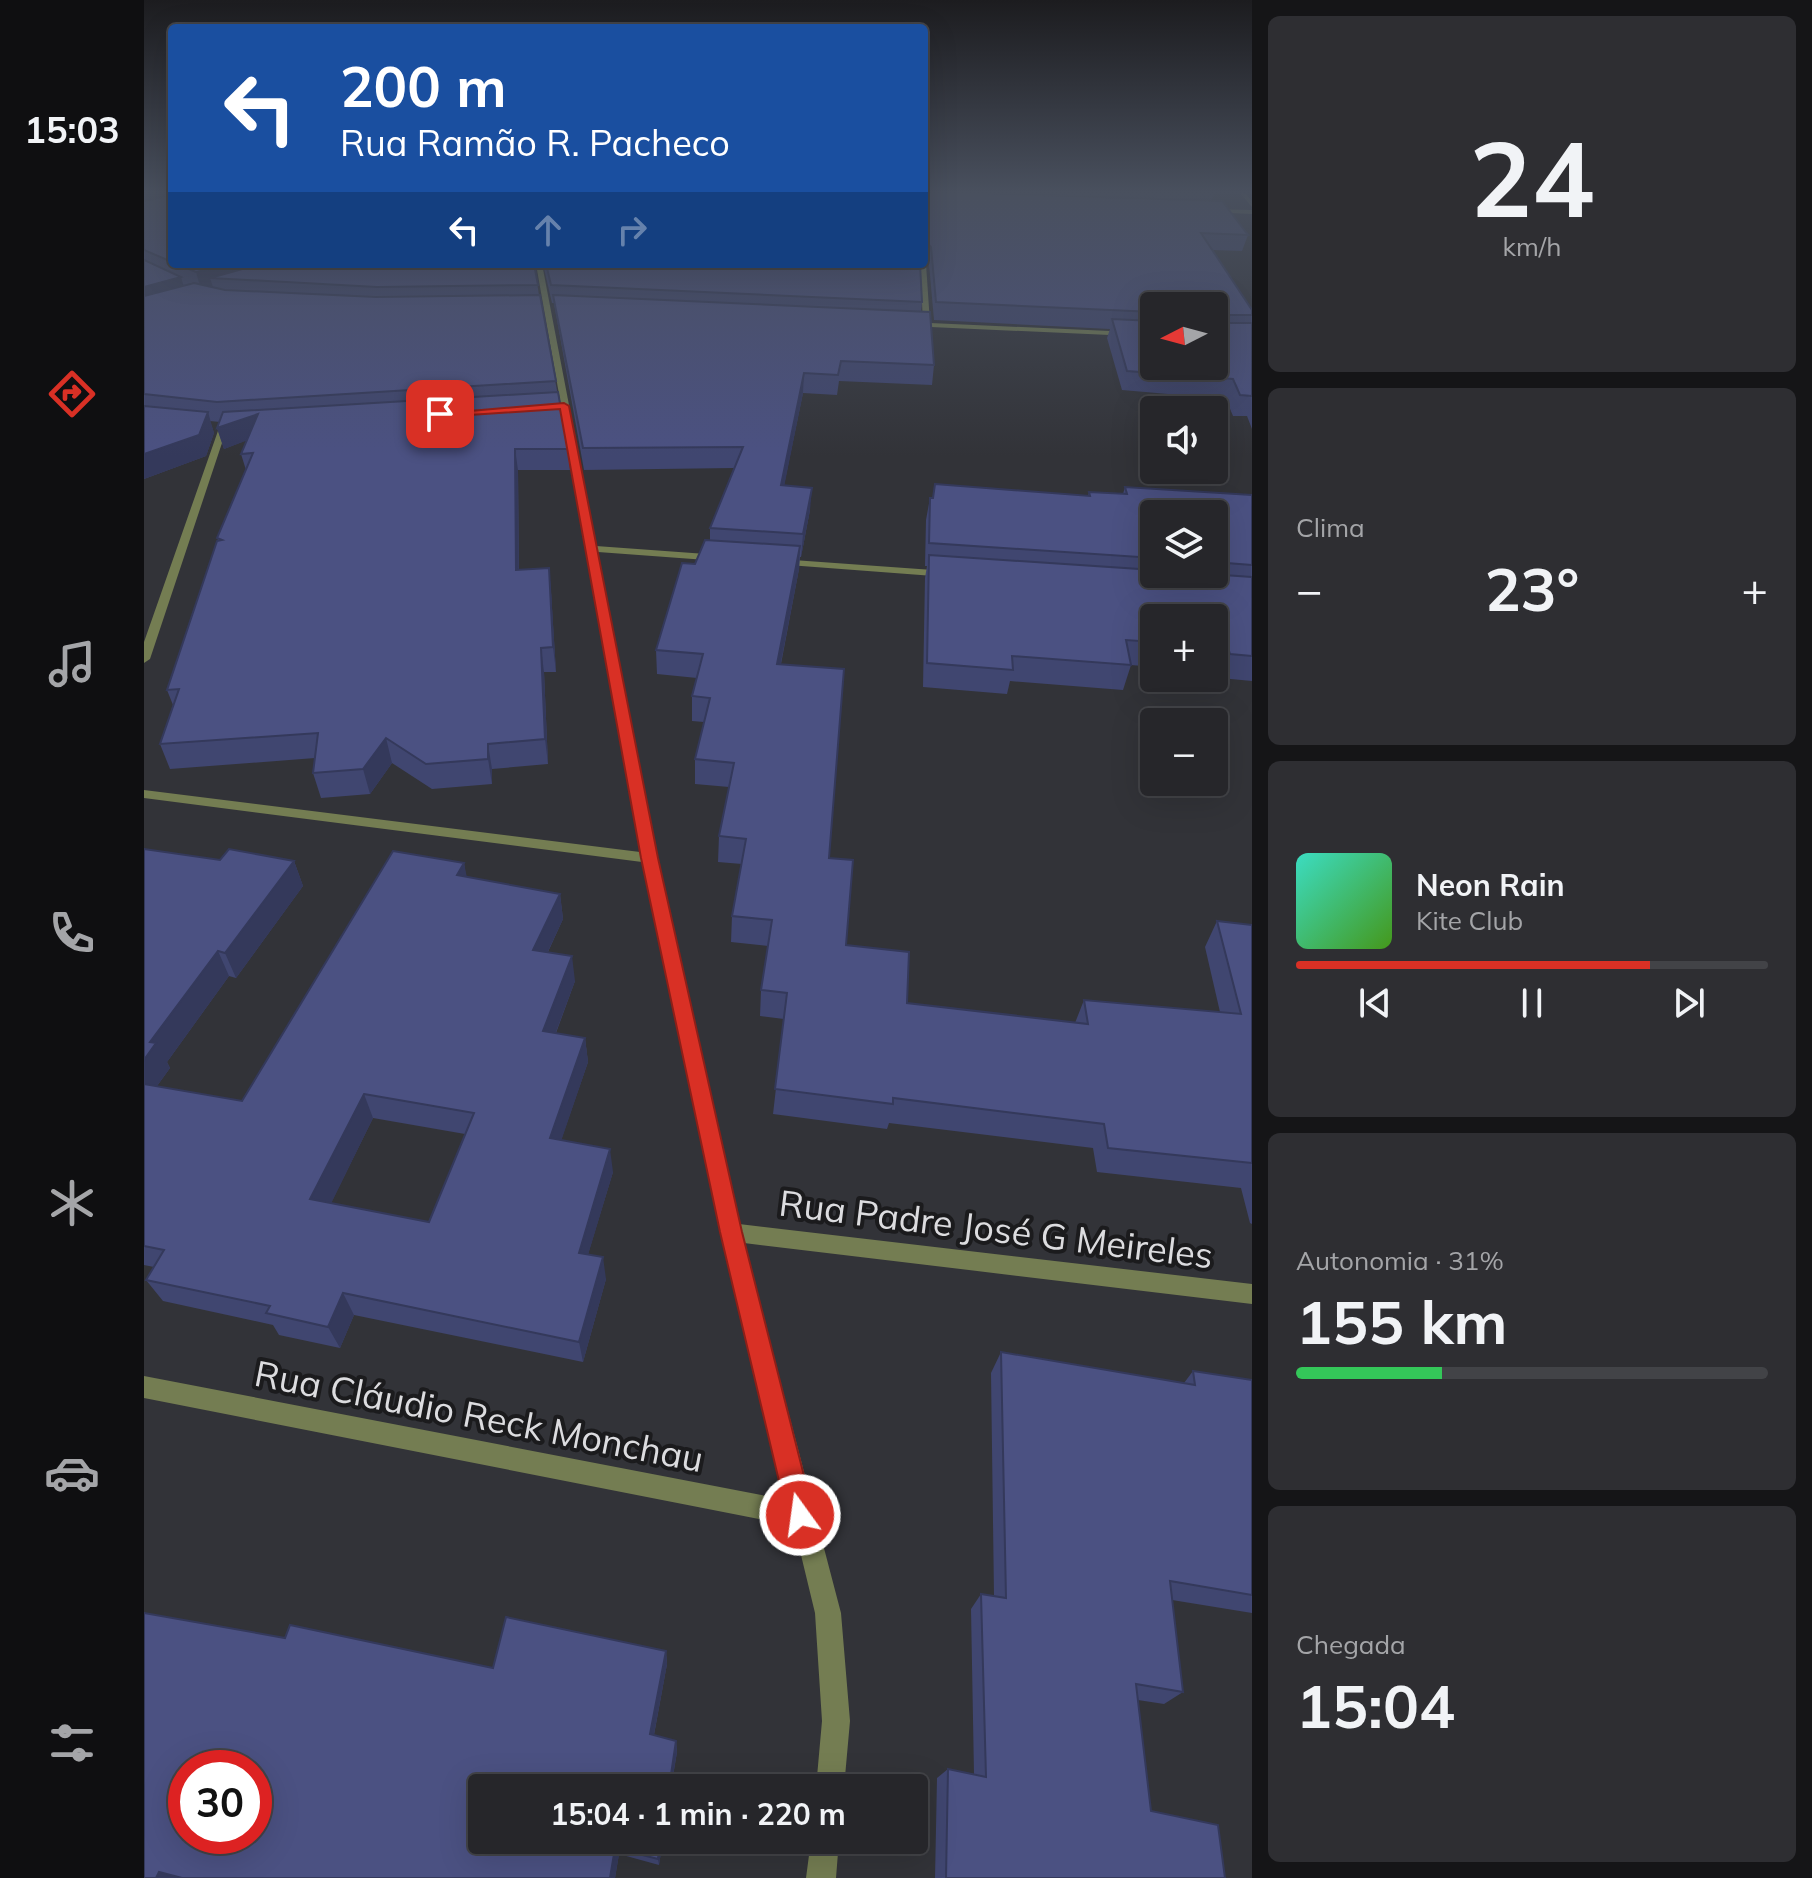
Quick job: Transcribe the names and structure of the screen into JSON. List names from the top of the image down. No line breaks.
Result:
{"streets":{"street":["Rua Padre José G Meireles","Rua Cláudio Reck Monchau"]},"north":"left","page":{"tabs":"15:03","tile":[["24","km/h"],"Clima",["Autonomia · 31%","155 km"],["Chegada","15:04"]],"turn":["200 m","Rua Ramão R. Pacheco"],"map_buttons":["+","−"],"heat":["−","23°","+"],"song":["Neon Rain","Kite Club"],"limit":"30","trip":"15:04 · 1 min · 220 m"}}
